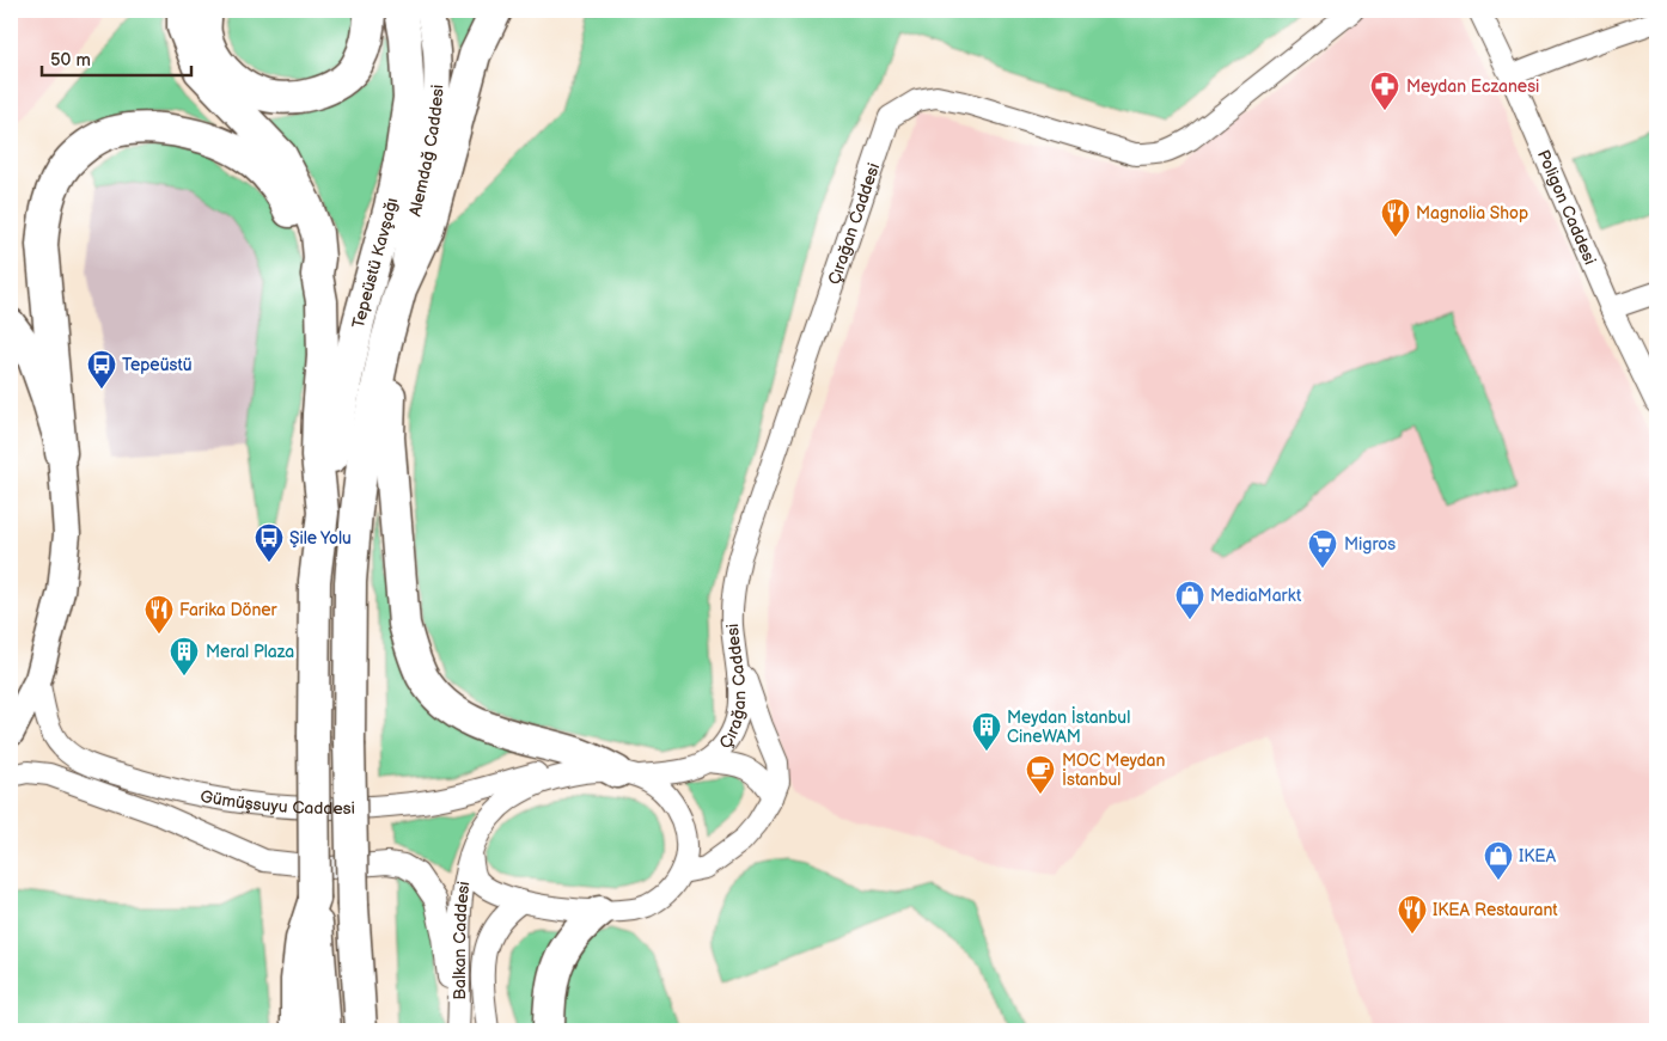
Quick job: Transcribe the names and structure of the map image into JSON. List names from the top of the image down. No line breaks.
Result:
{"streets":{"highway":["Tepeüstü Kavşağı"],"main road":["Alemdağ Caddesi"],"street":["Poligon Caddesi","Çırağan Caddesi","Gümüşsuyu Caddesi","Balkan Caddesi"]},"crossings":[["Çırağan Caddesi","Gümüşsuyu Caddesi"],["Çırağan Caddesi","Balkan Caddesi"],["Gümüşsuyu Caddesi","Balkan Caddesi"]],"places":{"pharmacy":["Meydan Eczanesi"],"restaurant":["Magnolia Shop","Farika Döner","IKEA Restaurant"],"bus stop":["Tepeüstü","Şile Yolu"],"supermarket":["Migros"],"shop":["MediaMarkt","IKEA"],"building":["Meral Plaza","Meydan İstanbul CineWAM"],"cafe":["MOC Meydan İstanbul"]},"scale_bar":"50 m"}
